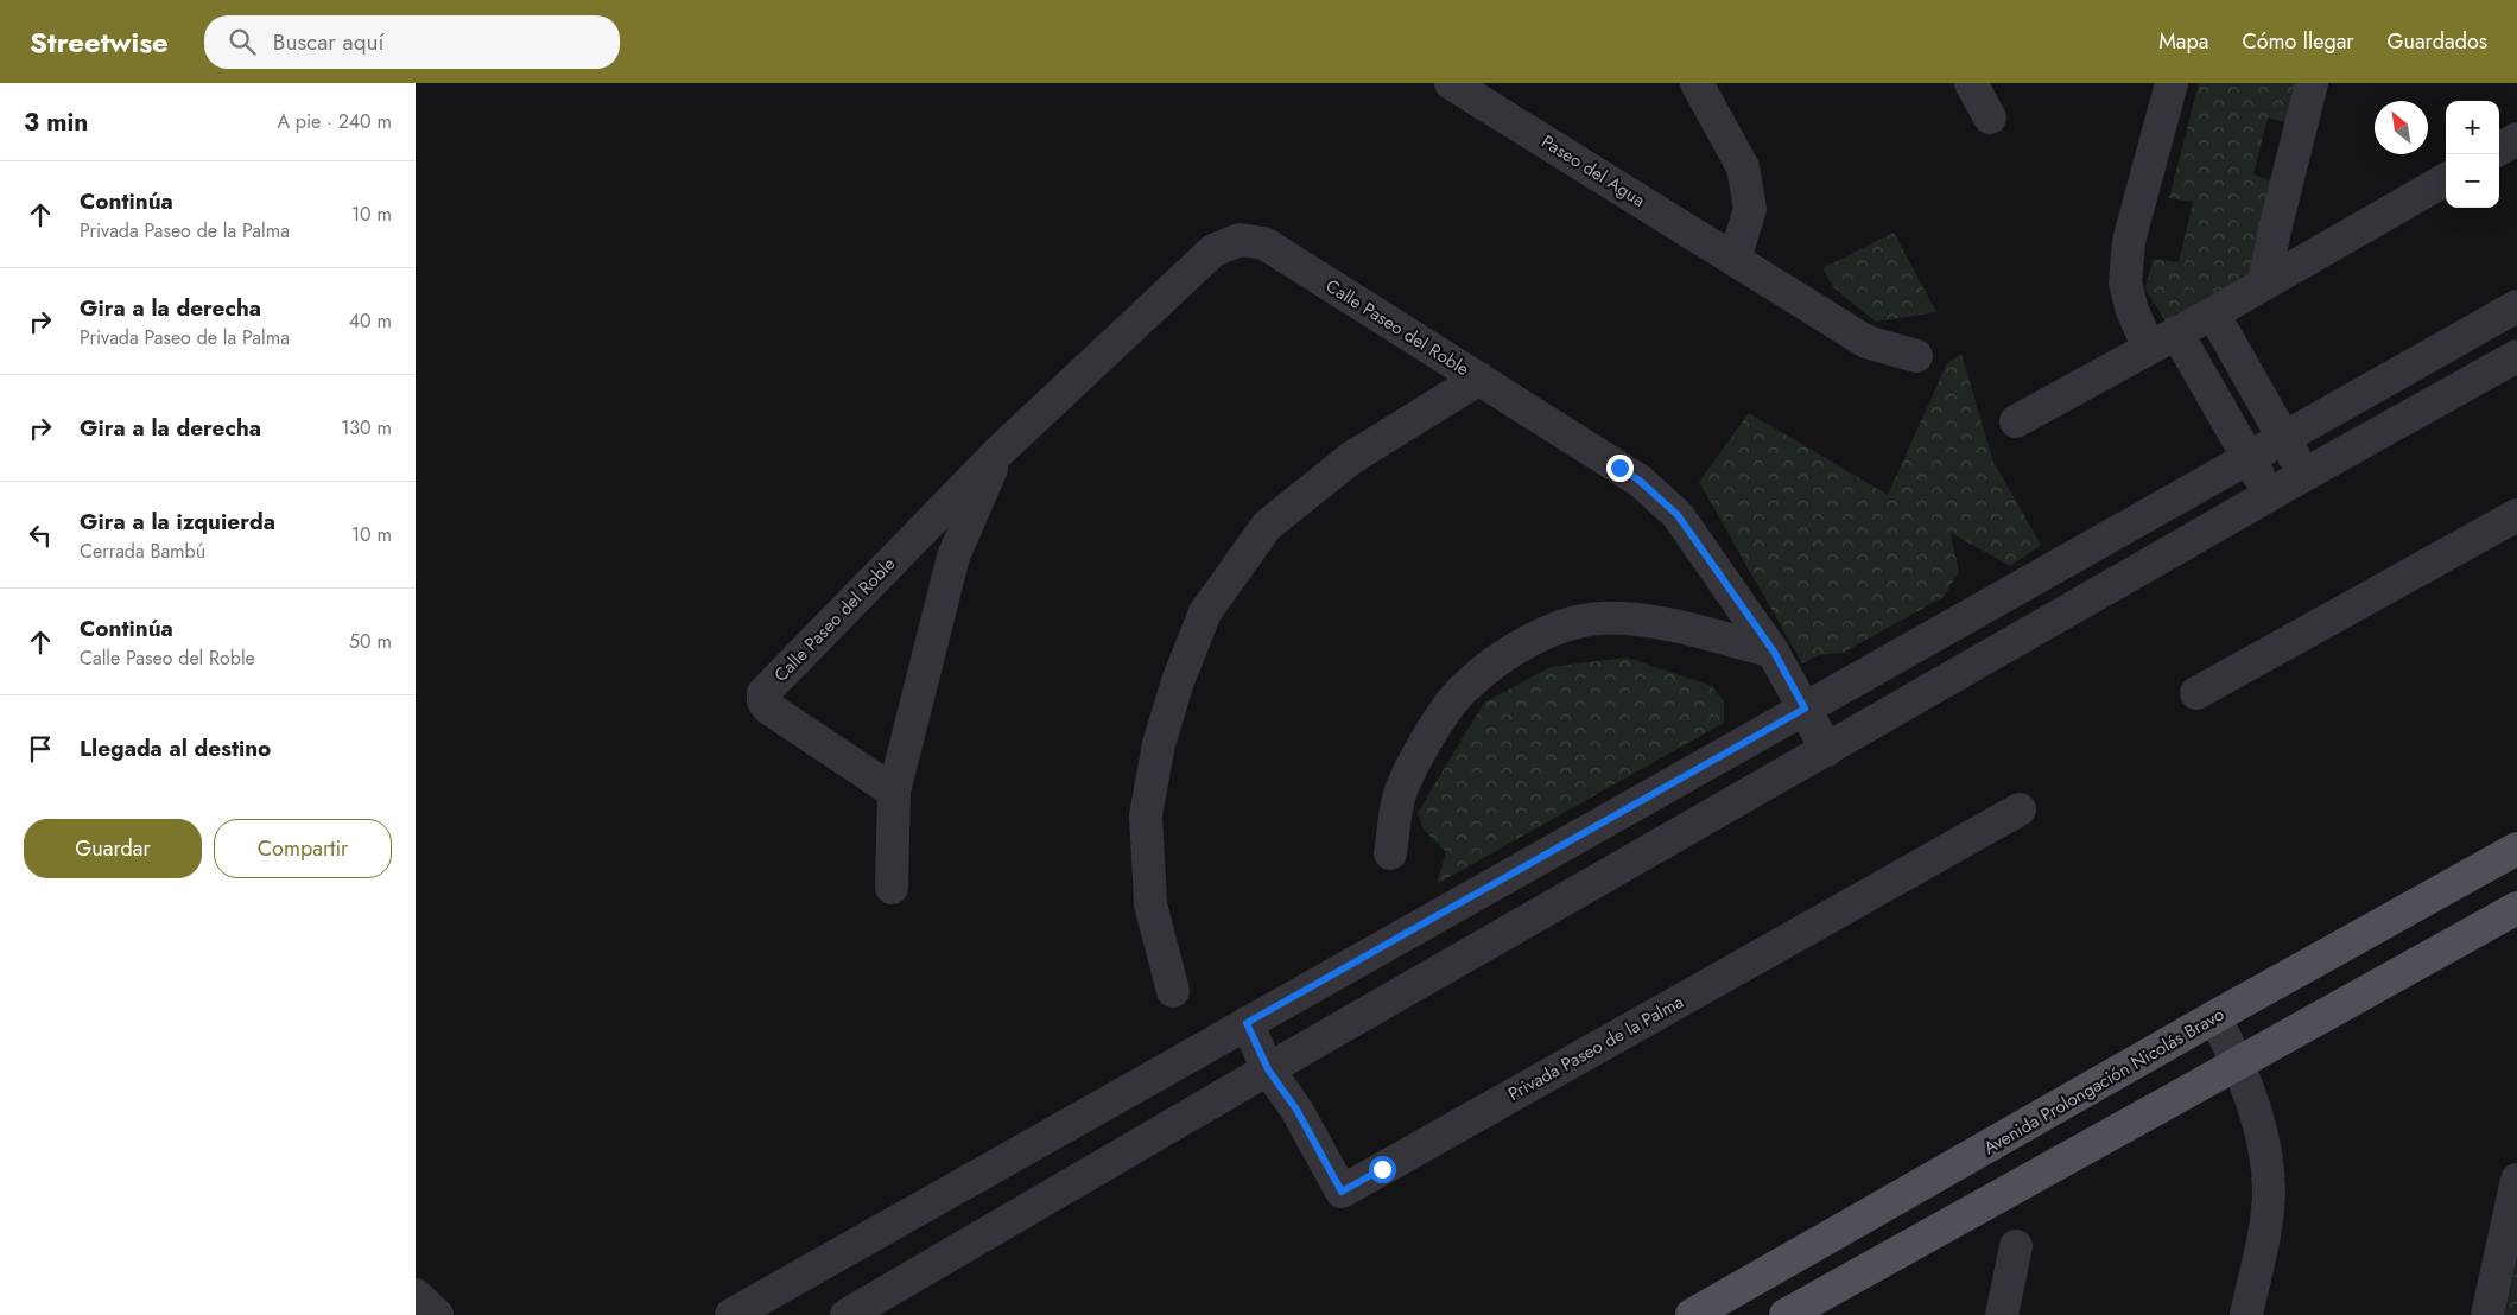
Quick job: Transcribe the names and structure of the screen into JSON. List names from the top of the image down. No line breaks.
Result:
{"streets":{"main road":["Avenida Prolongación Nicolás Bravo"],"street":["Paseo del Agua","Calle Paseo del Roble","Privada Paseo de la Palma"]},"north":"top left","page":{"header":"Streetwise","search":"Buscar aquí","nav":["Mapa","Cómo llegar","Guardados"],"heading":["3 min","A pie · 240 m"],"map_buttons":["+","−"],"list":[["Continúa","Privada Paseo de la Palma","10 m"],["Gira a la derecha","Privada Paseo de la Palma","40 m"],["Gira a la derecha","130 m"],["Gira a la izquierda","Cerrada Bambú","10 m"],["Continúa","Calle Paseo del Roble","50 m"],"Llegada al destino"],"buttons":["Guardar","Compartir"]}}
